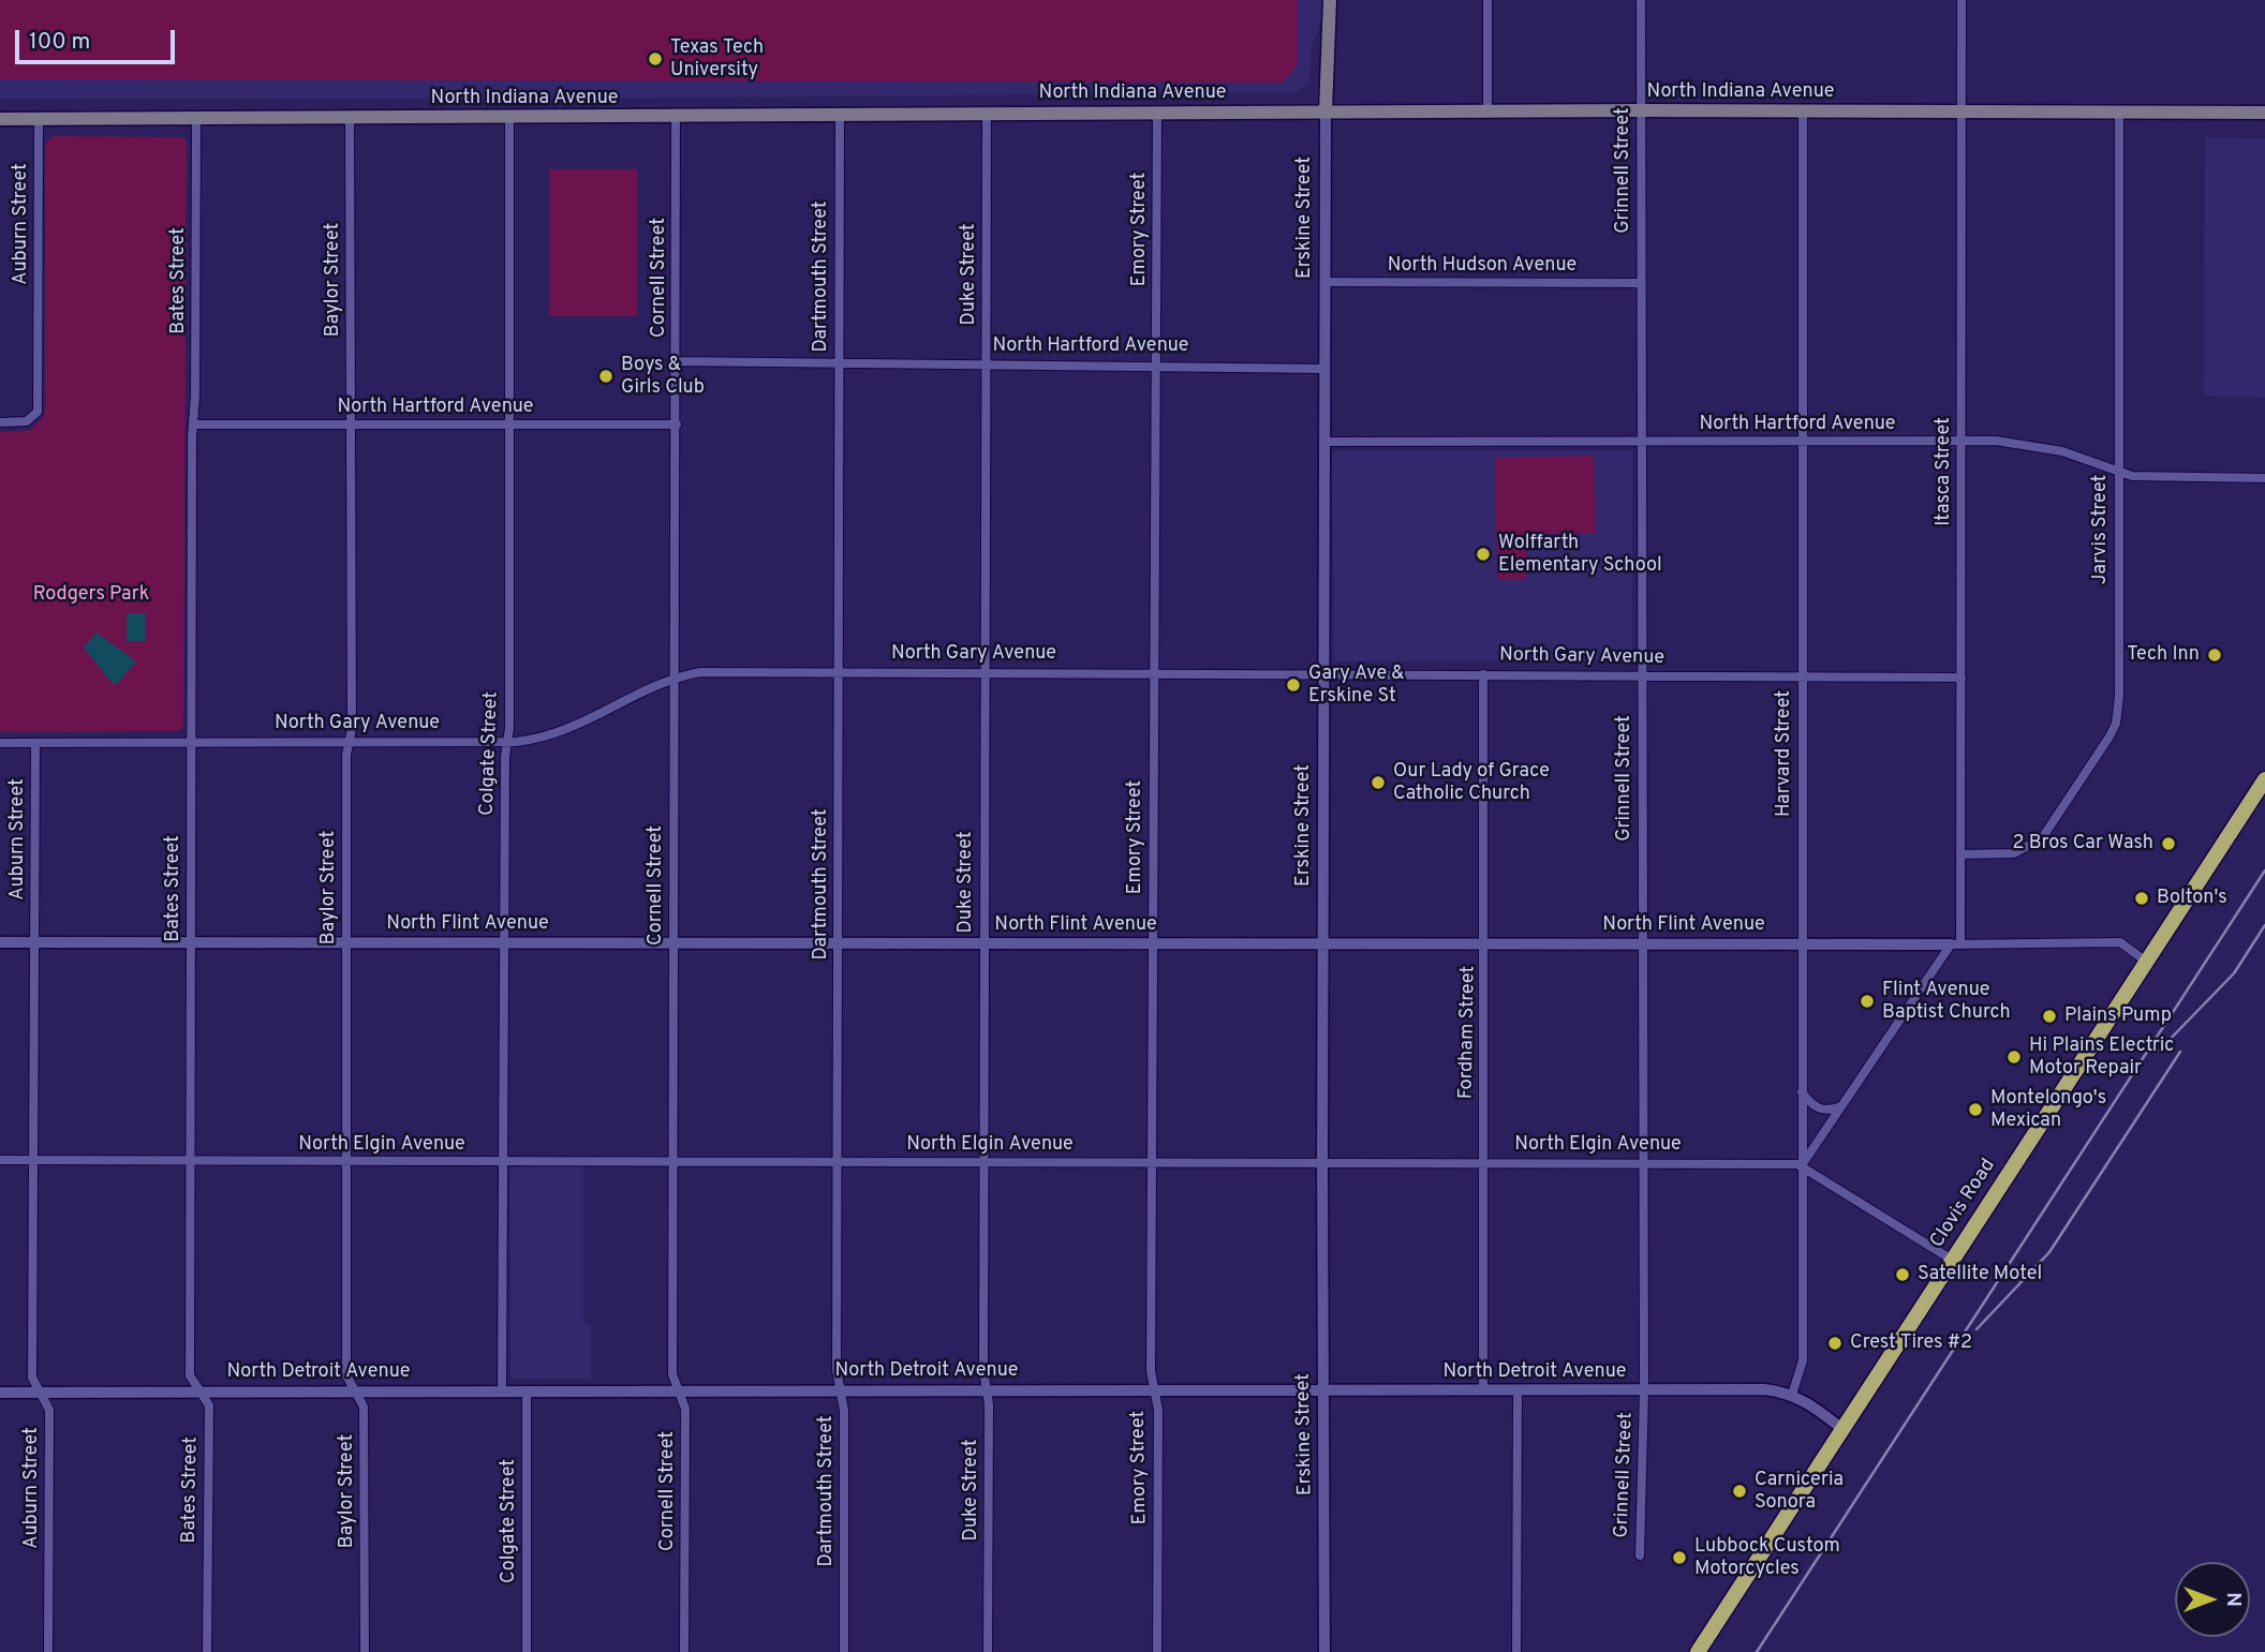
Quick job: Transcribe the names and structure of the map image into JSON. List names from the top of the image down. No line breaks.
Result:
{"streets":{"highway":["Clovis Road"],"main road":["North Indiana Avenue","Erskine Street"],"street":["Grinnell Street","Auburn Street","Emory Street","North Hudson Avenue","Duke Street","Dartmouth Street","Cornell Street","Baylor Street","Bates Street","North Hartford Avenue","Itasca Street","Jarvis Street","North Gary Avenue","Colgate Street","Harvard Street","North Flint Avenue","Fordham Street","North Elgin Avenue","North Detroit Avenue"]},"crossings":[["North Indiana Avenue","Grinnell Street"],["North Indiana Avenue","Erskine Street"],["North Indiana Avenue","Auburn Street"],["North Indiana Avenue","Emory Street"],["North Indiana Avenue","Duke Street"],["North Indiana Avenue","Dartmouth Street"],["North Indiana Avenue","Cornell Street"],["North Indiana Avenue","Baylor Street"],["North Indiana Avenue","Bates Street"],["North Indiana Avenue","Itasca Street"],["North Indiana Avenue","Jarvis Street"],["North Indiana Avenue","Colgate Street"],["North Indiana Avenue","Harvard Street"],["Grinnell Street","North Hudson Avenue"],["Grinnell Street","North Hartford Avenue"],["Grinnell Street","North Gary Avenue"],["Grinnell Street","North Flint Avenue"],["Grinnell Street","North Elgin Avenue"],["Grinnell Street","North Detroit Avenue"],["Erskine Street","North Hudson Avenue"],["Erskine Street","North Hartford Avenue"],["Erskine Street","North Gary Avenue"],["Erskine Street","North Flint Avenue"],["Erskine Street","North Elgin Avenue"],["Erskine Street","North Detroit Avenue"],["Auburn Street","North Gary Avenue"],["Auburn Street","North Flint Avenue"],["Auburn Street","North Elgin Avenue"],["Auburn Street","North Detroit Avenue"],["Emory Street","North Hartford Avenue"],["Emory Street","North Gary Avenue"],["Emory Street","North Flint Avenue"],["Emory Street","North Elgin Avenue"],["Emory Street","North Detroit Avenue"],["Duke Street","North Hartford Avenue"],["Duke Street","North Gary Avenue"],["Duke Street","North Flint Avenue"],["Duke Street","North Elgin Avenue"],["Duke Street","North Detroit Avenue"],["Dartmouth Street","North Hartford Avenue"],["Dartmouth Street","North Gary Avenue"],["Dartmouth Street","North Flint Avenue"],["Dartmouth Street","North Elgin Avenue"],["Dartmouth Street","North Detroit Avenue"],["Cornell Street","North Hartford Avenue"],["Cornell Street","North Gary Avenue"],["Cornell Street","North Flint Avenue"],["Cornell Street","North Elgin Avenue"],["Cornell Street","North Detroit Avenue"],["Baylor Street","North Hartford Avenue"],["Baylor Street","North Gary Avenue"],["Baylor Street","North Flint Avenue"],["Baylor Street","North Elgin Avenue"],["Baylor Street","North Detroit Avenue"],["Bates Street","North Hartford Avenue"],["Bates Street","North Gary Avenue"],["Bates Street","North Flint Avenue"],["Bates Street","North Elgin Avenue"],["Bates Street","North Detroit Avenue"],["North Hartford Avenue","Itasca Street"],["North Hartford Avenue","Jarvis Street"],["North Hartford Avenue","Colgate Street"],["North Hartford Avenue","Harvard Street"],["Itasca Street","Jarvis Street"],["Itasca Street","North Gary Avenue"],["Itasca Street","North Flint Avenue"],["North Gary Avenue","Colgate Street"],["North Gary Avenue","Harvard Street"],["North Gary Avenue","Fordham Street"],["Colgate Street","North Flint Avenue"],["Colgate Street","North Elgin Avenue"],["Colgate Street","North Detroit Avenue"],["Harvard Street","North Flint Avenue"],["Harvard Street","North Elgin Avenue"],["Harvard Street","North Detroit Avenue"],["North Flint Avenue","Fordham Street"],["North Flint Avenue","Clovis Road"],["Fordham Street","North Elgin Avenue"],["Fordham Street","North Detroit Avenue"],["Clovis Road","North Detroit Avenue"]],"parks":["Rodgers Park"],"places":["Texas Tech University","Boys & Girls Club","Wolffarth Elementary School","Tech Inn","Gary Ave & Erskine St","Our Lady of Grace Catholic Church","2 Bros Car Wash","Bolton's","Flint Avenue Baptist Church","Plains Pump","Hi Plains Electric Motor Repair","Montelongo's Mexican","Satellite Motel","Crest Tires #2","Carniceria Sonora","Lubbock Custom Motorcycles"],"scale_bar":"100 m","north":"right"}
